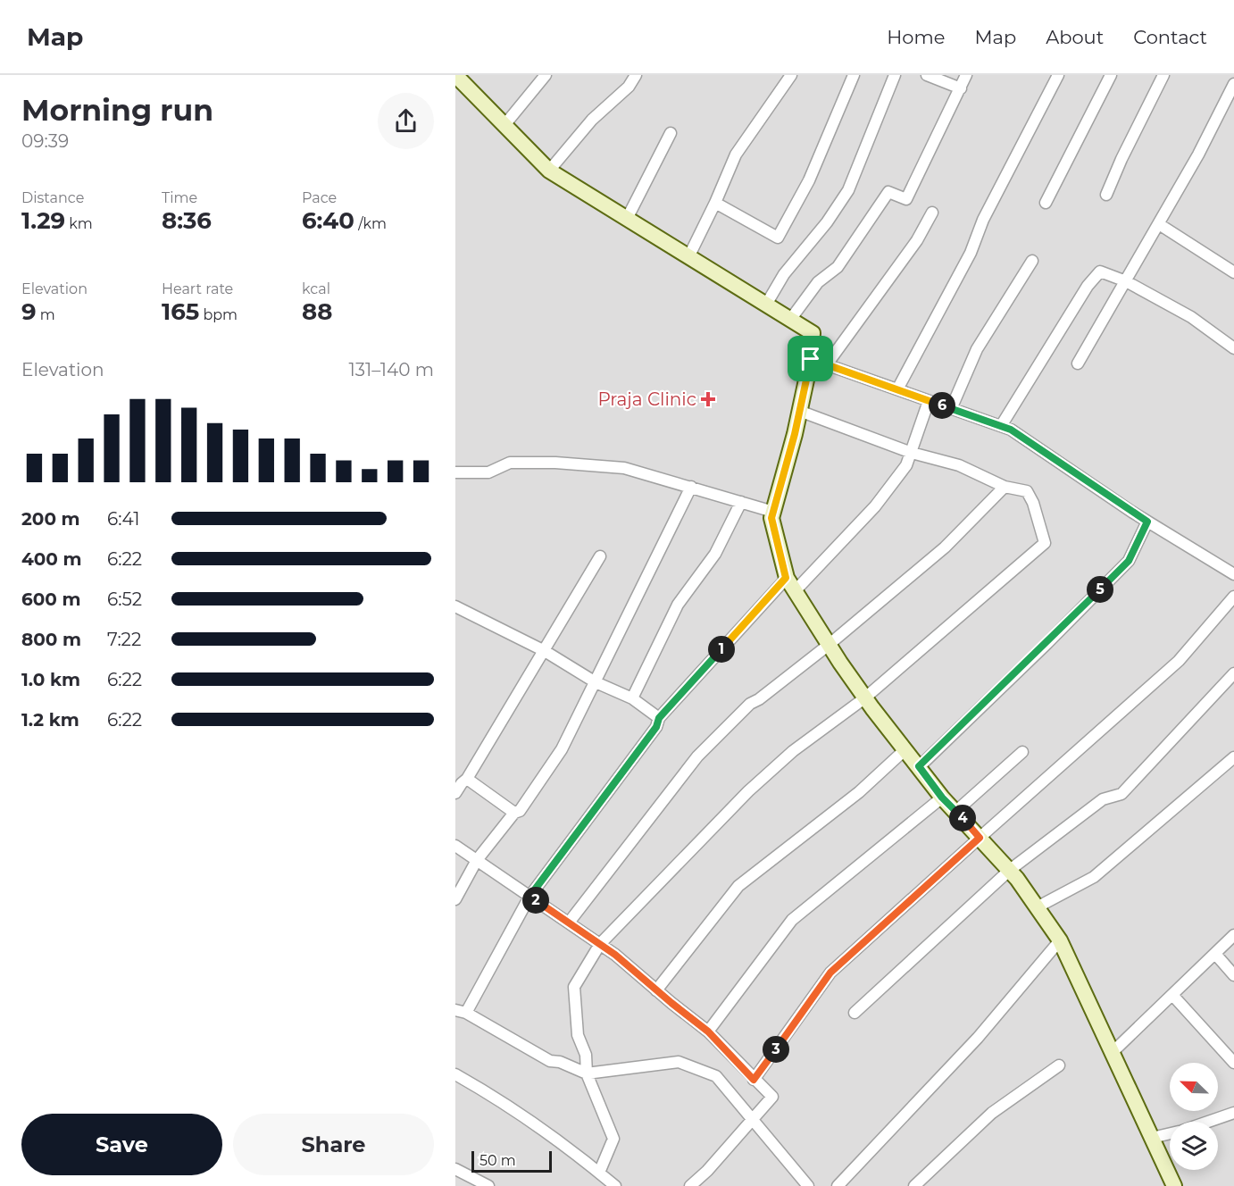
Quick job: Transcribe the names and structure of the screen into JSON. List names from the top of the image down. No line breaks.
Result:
{"places":{"health":["Praja Clinic"]},"scale_bar":"50 m","north":"top left","page":{"header":"Map","nav":["Home","Map","About","Contact"],"heading":["Morning run","09:39"],"stats":[["Distance","1.29 km"],["Time","8:36"],["Pace","6:40 /km"],["Elevation","9 m"],["Heart rate","165 bpm"],["kcal","88"]],"chart":["Elevation","131–140 m"],"pins":["6","5","1","4","2","3"],"list":[{"name":"200 m","note":"6:41"},{"name":"400 m","note":"6:22"},{"name":"600 m","note":"6:52"},{"name":"800 m","note":"7:22"},{"name":"1.0 km","note":"6:22"},{"name":"1.2 km","note":"6:22"}],"buttons":["Save","Share"],"scale":"50 m"}}
